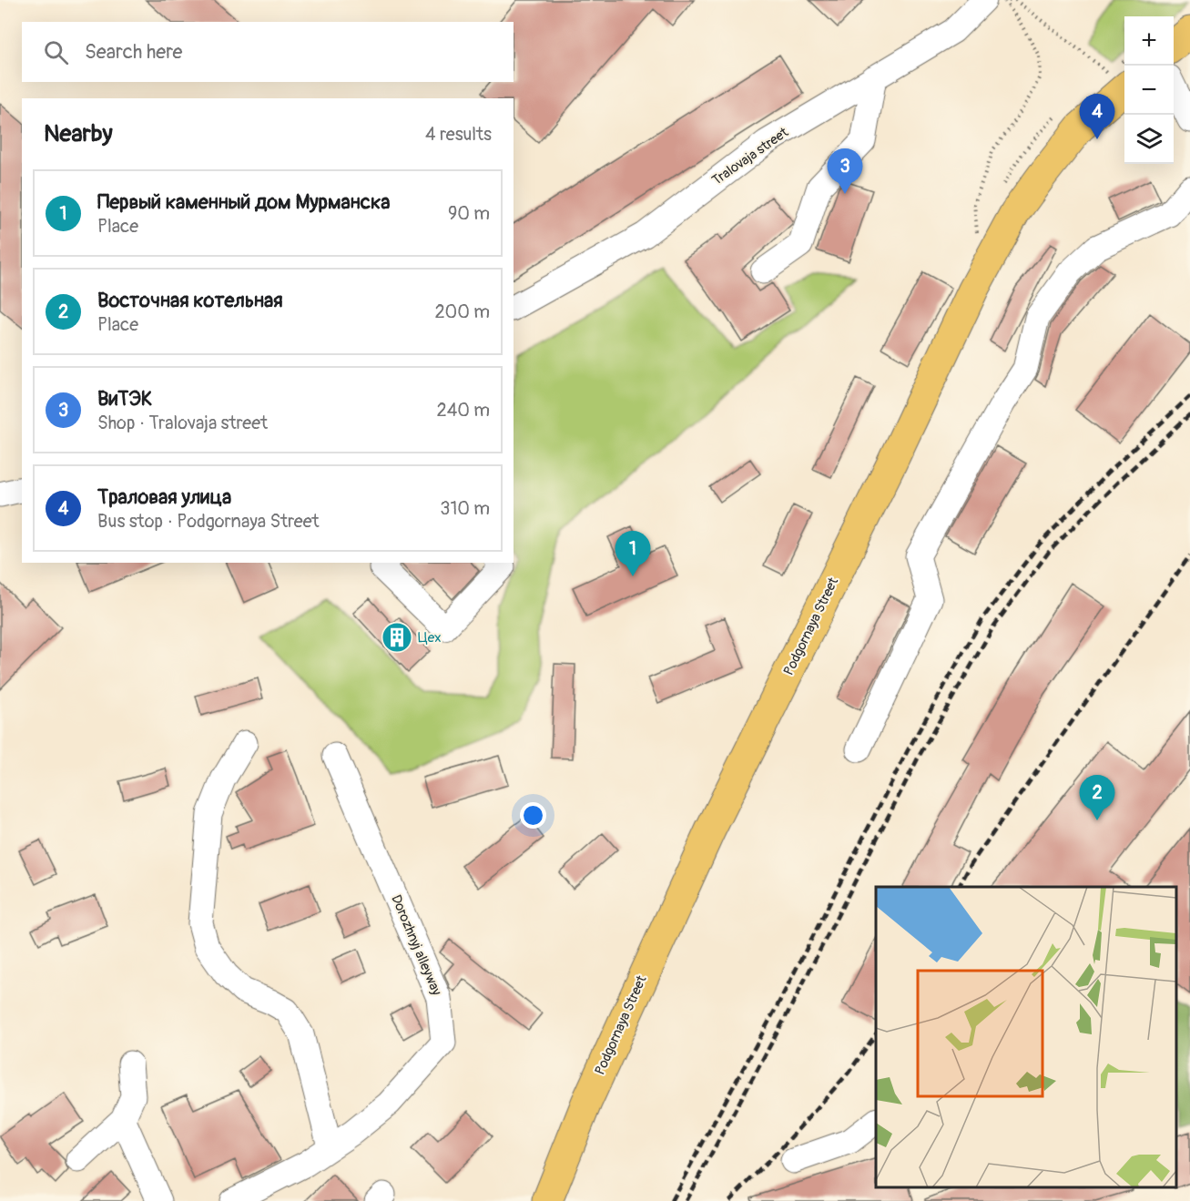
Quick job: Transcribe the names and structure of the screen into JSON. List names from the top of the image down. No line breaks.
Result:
{"streets":{"main road":["Podgornaya Street"],"street":["Tralovaja street","Dorozhnyj alleyway"]},"places":{"building":["Цех"]},"page":{"map_buttons":["+","−"],"search":"Search here","pins":["4","3","1","2"],"heading":["Nearby","4 results"],"list":[{"mark":"1","name":"Первый каменный дом Мурманска","note":"Place","value":"90 m"},{"mark":"2","name":"Восточная котельная","note":"Place","value":"200 m"},{"mark":"3","name":"ВиТЭК","note":"Shop · Tralovaja street","value":"240 m"},{"mark":"4","name":"Траловая улица","note":"Bus stop · Podgornaya Street","value":"310 m"}]}}
